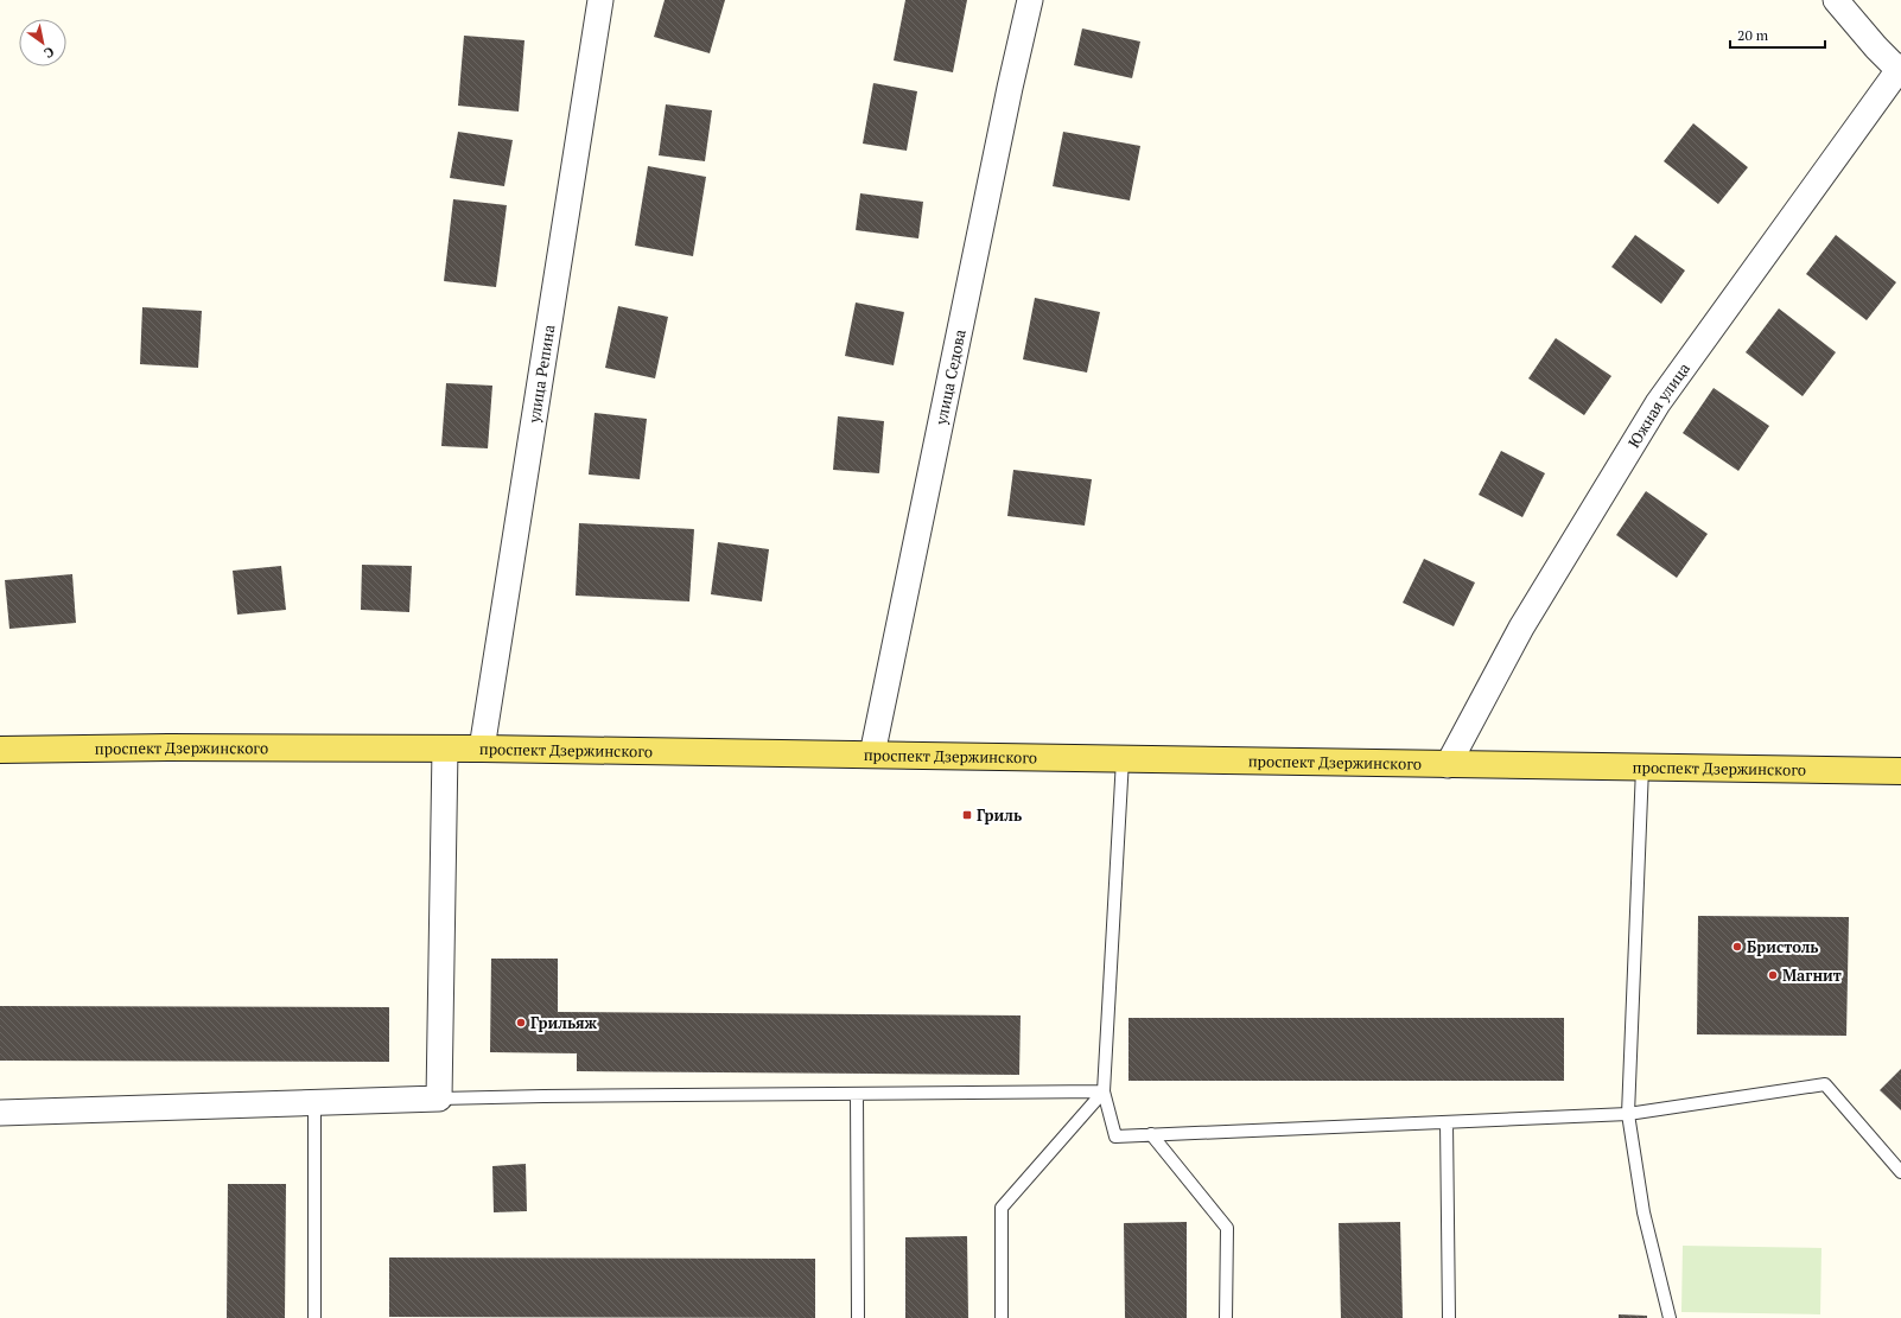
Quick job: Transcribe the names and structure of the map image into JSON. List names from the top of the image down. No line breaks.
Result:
{"streets":{"main road":["проспект Дзержинского"],"street":["улица Репина","улица Седова","Южная улица"]},"crossings":[["улица Репина","проспект Дзержинского"],["улица Седова","проспект Дзержинского"],["Южная улица","проспект Дзержинского"]],"places":{"transit":["Гриль"],"other":["Бристоль","Магнит","Грильяж"]},"scale_bar":"20 m","north":"bottom right"}
